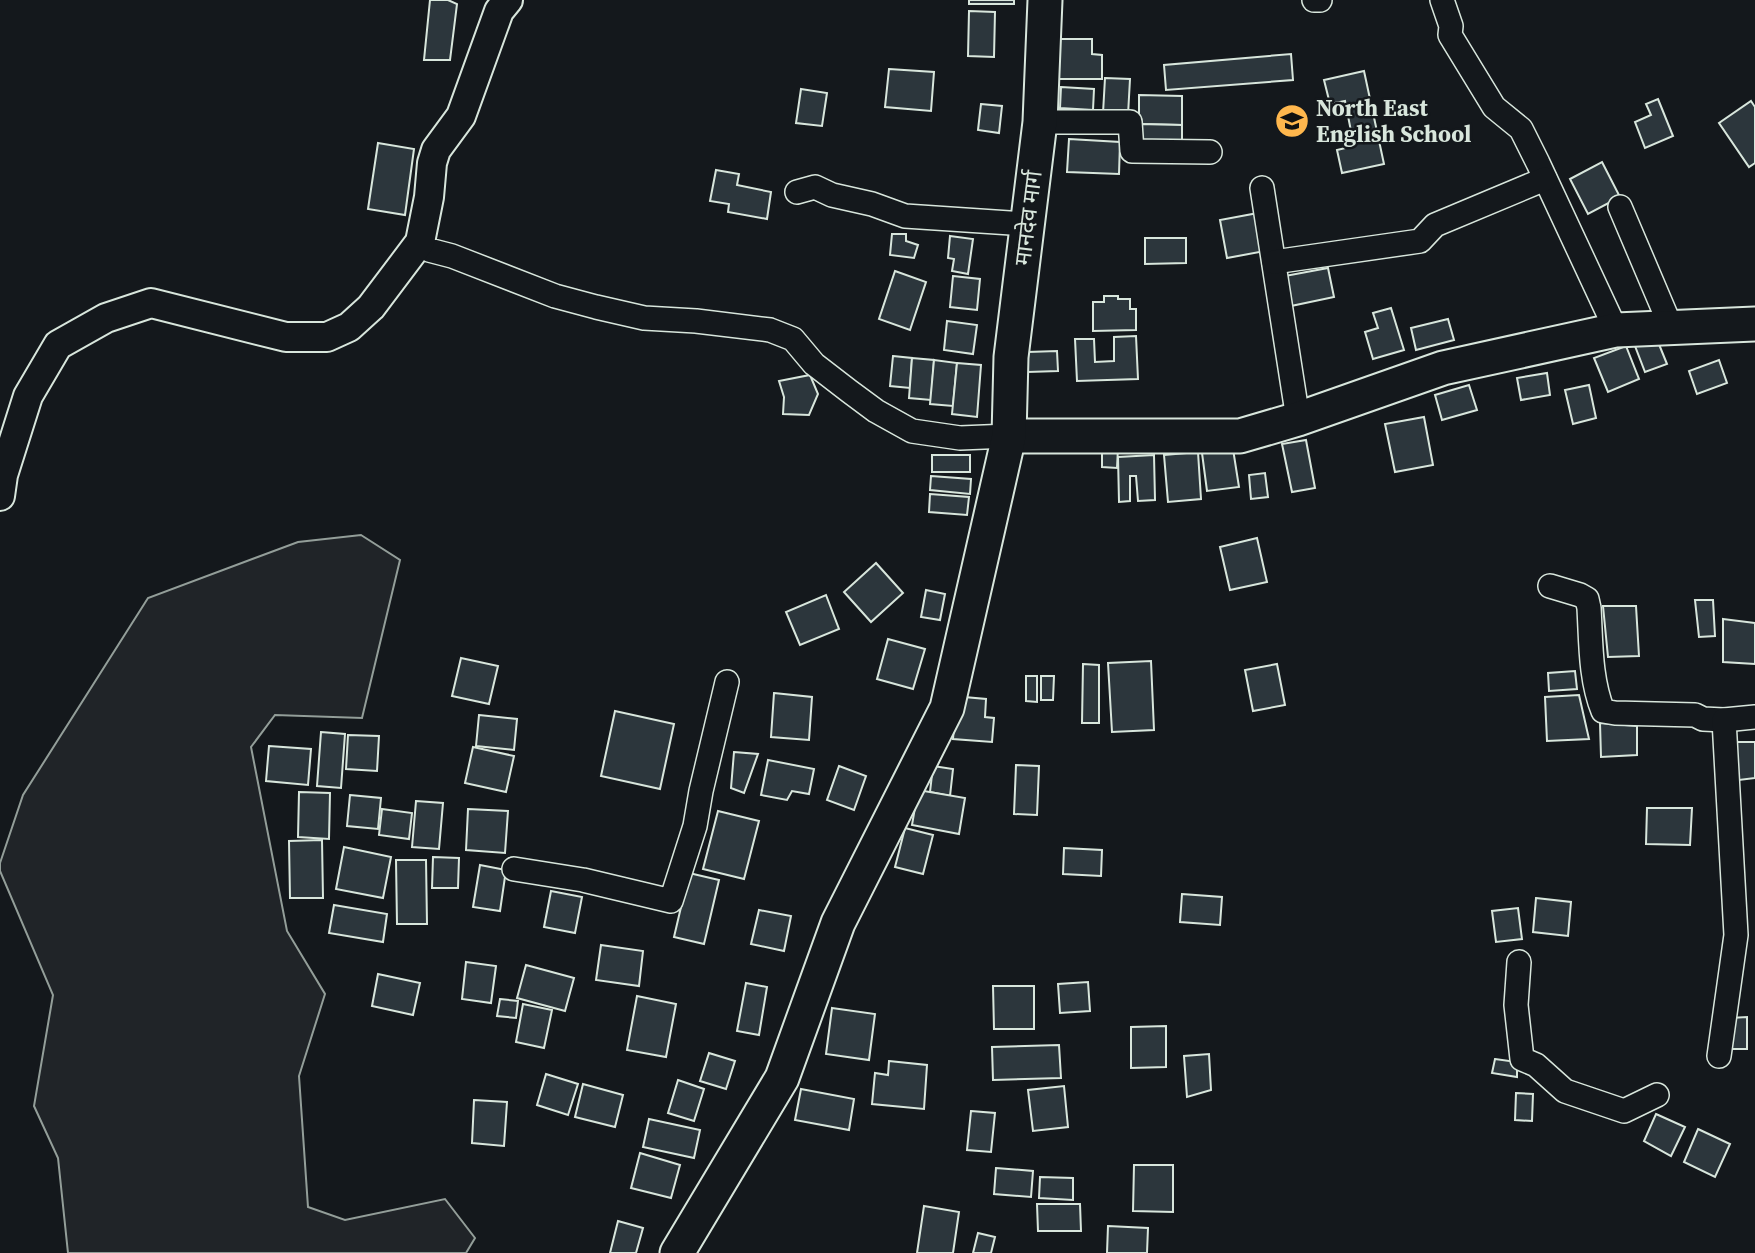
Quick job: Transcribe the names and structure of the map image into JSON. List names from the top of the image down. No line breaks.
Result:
{"streets":{"main road":["मानदेव मार्ग"]},"places":{"school or university":["North East English School"]}}
